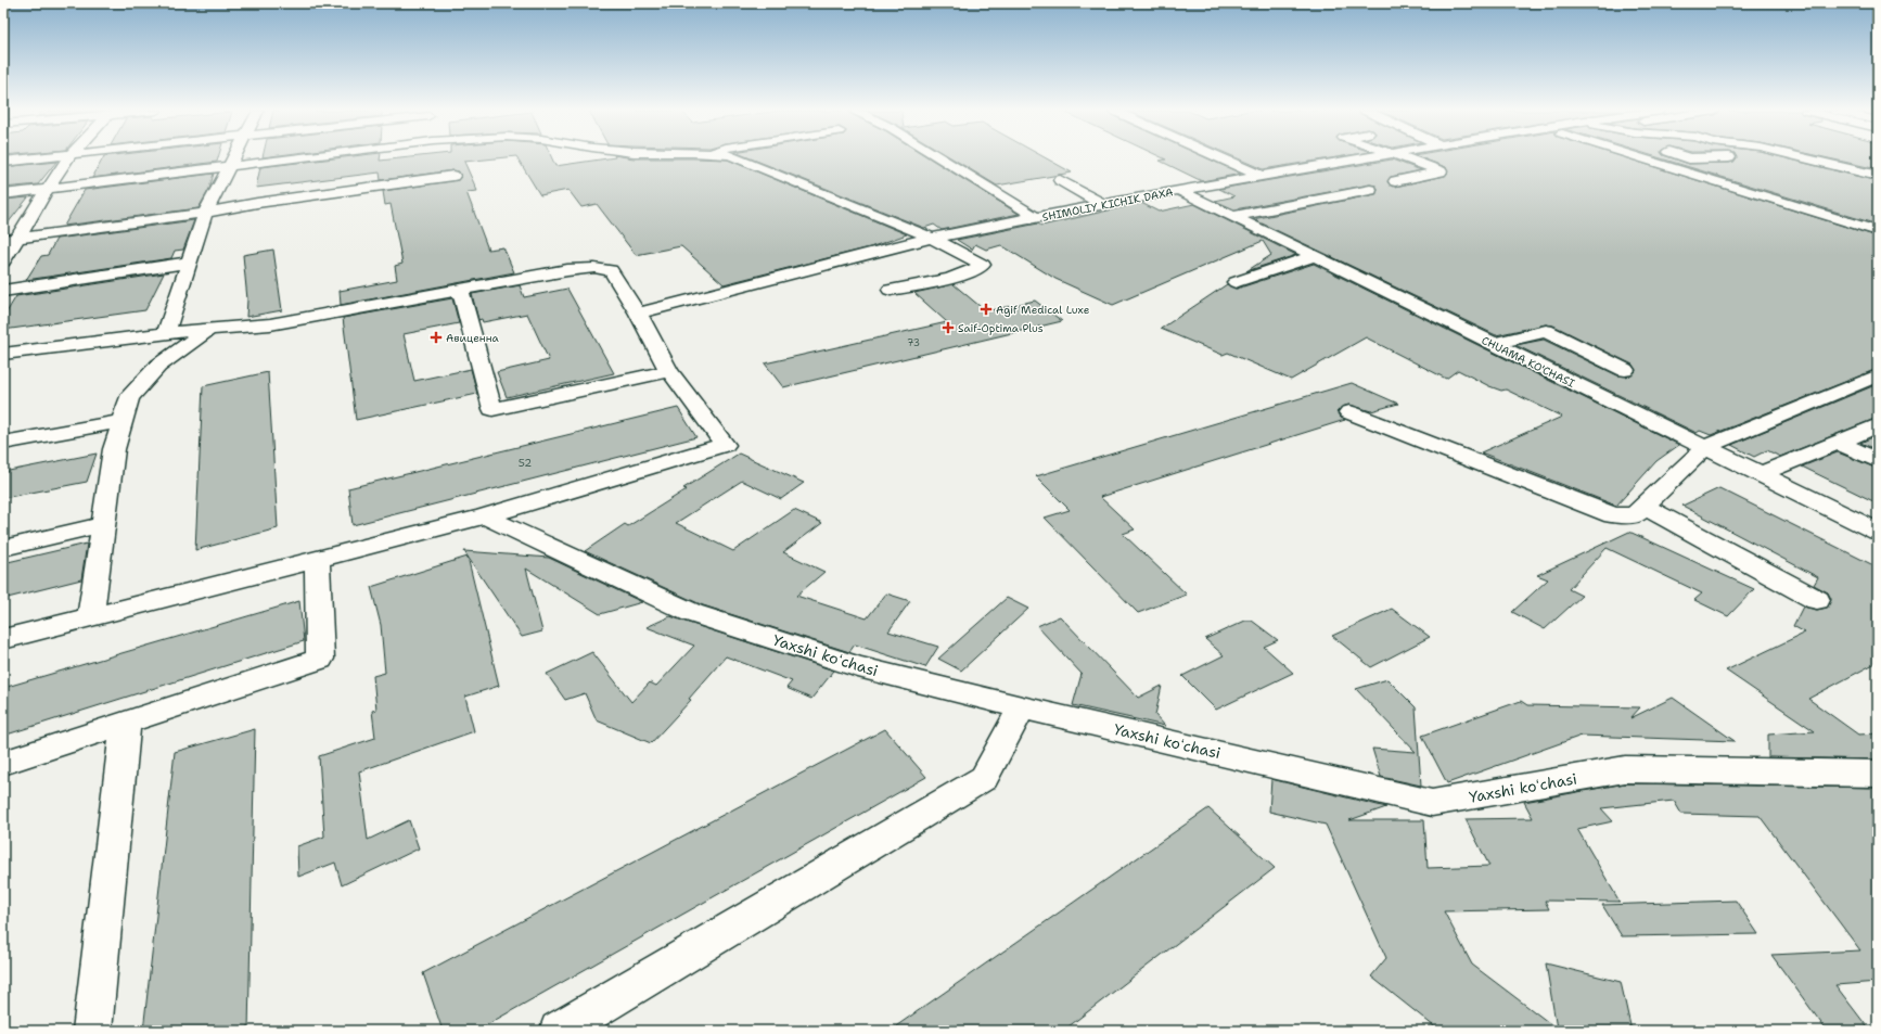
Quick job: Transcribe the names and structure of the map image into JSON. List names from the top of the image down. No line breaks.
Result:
{"streets":{"street":["SHIMOLIY KICHIK DAXA","CHUAMA KO'CHASI","Yaxshi koʻchasi"]},"crossings":[["SHIMOLIY KICHIK DAXA","CHUAMA KO'CHASI"]],"places":{"health":["Agif Medical Luxe","Saif-Optima Plus","Авиценна"]},"house_numbers":["73","52"]}
